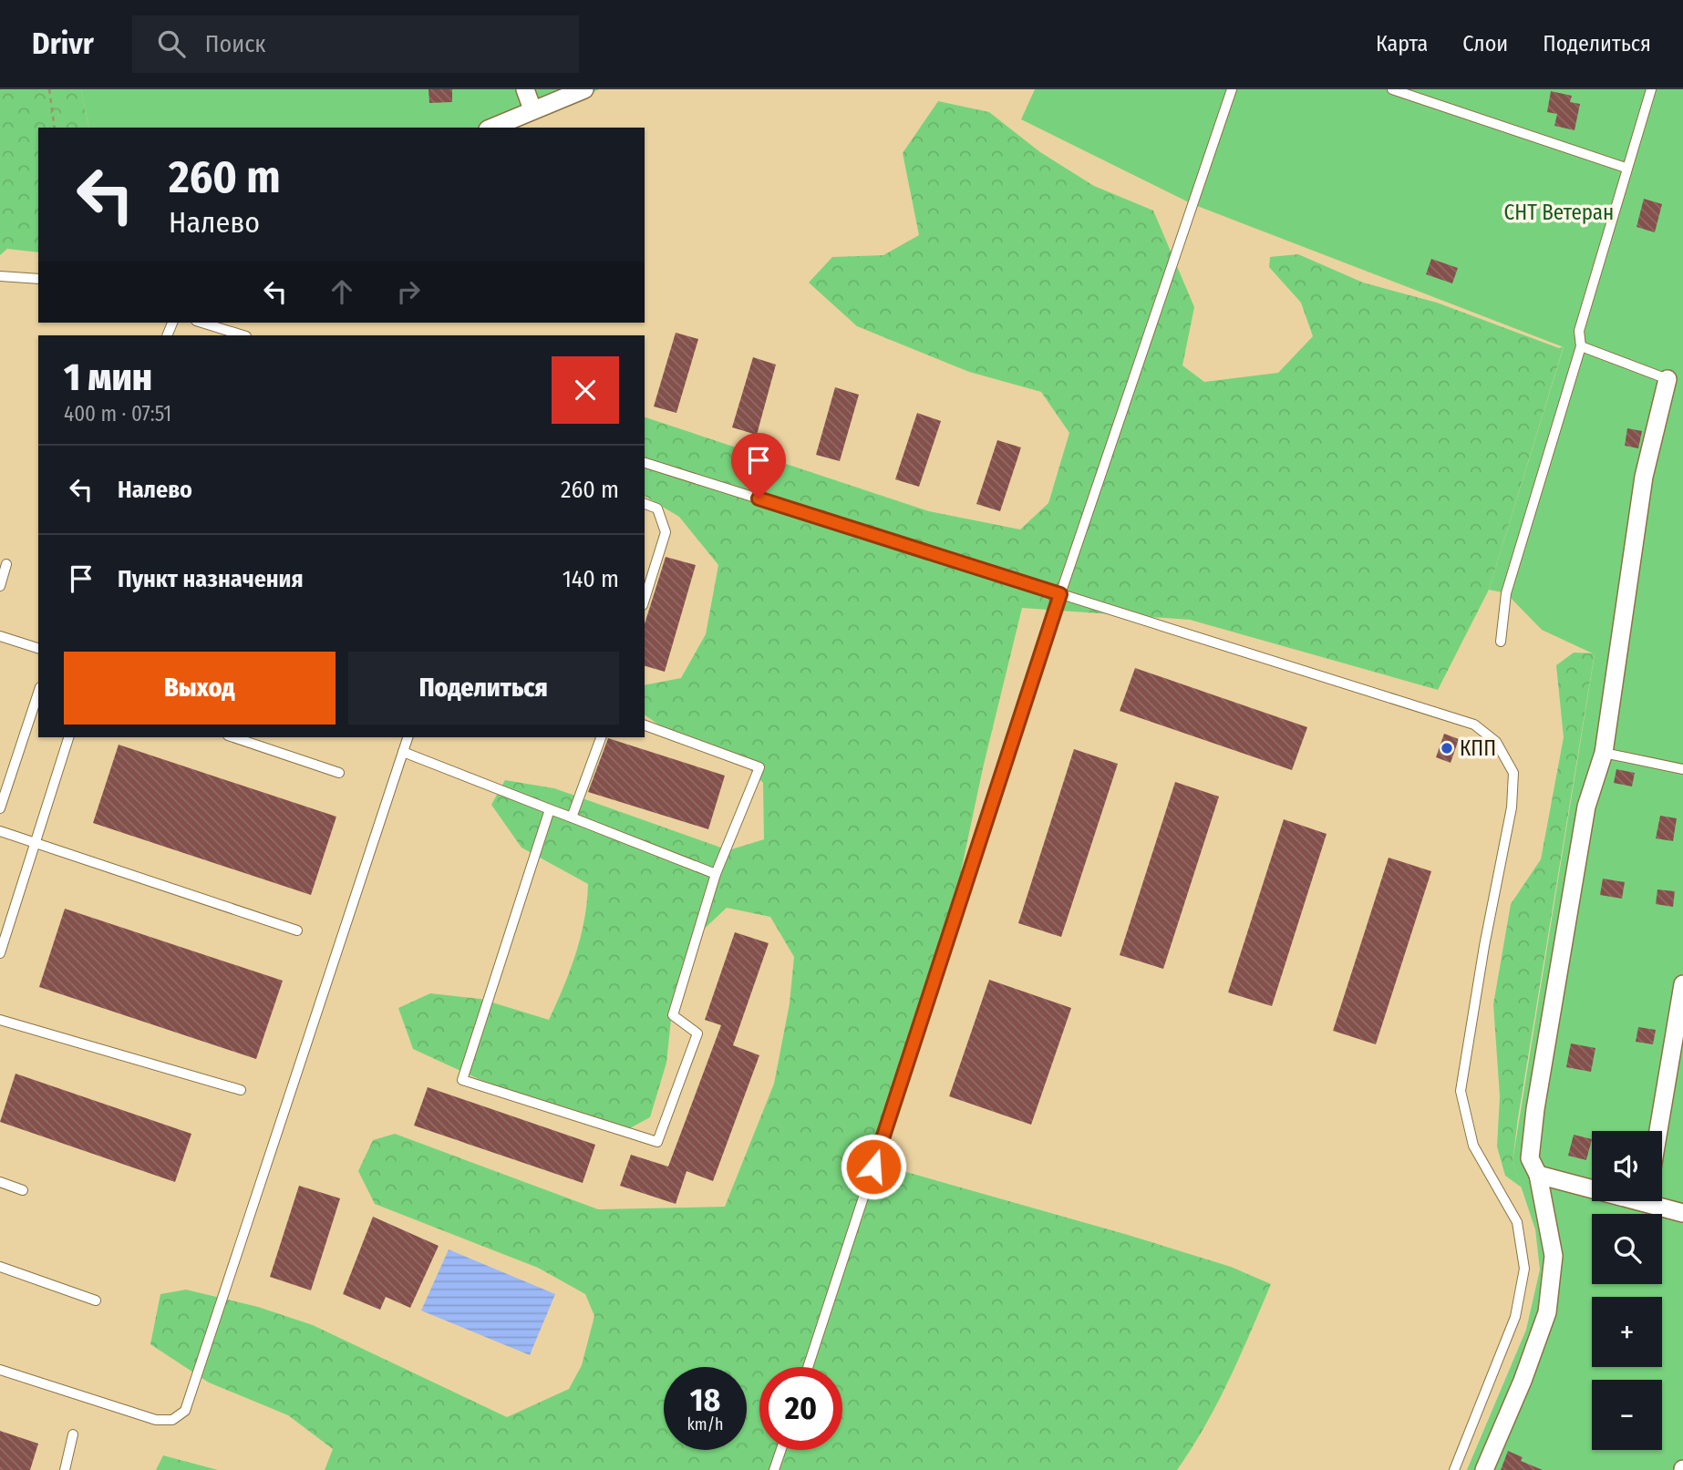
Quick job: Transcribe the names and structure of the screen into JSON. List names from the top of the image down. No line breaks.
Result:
{"parks":["СНТ Ветеран"],"places":["КПП"],"page":{"header":"Drivr","search":"Поиск","nav":["Карта","Слои","Поделиться"],"turn":["260 m","Налево"],"heading":["1 мин","400 m · 07:51"],"list":[{"name":"Налево","value":"260 m"},{"name":"Пункт назначения","value":"140 m"}],"buttons":["Выход","Поделиться"],"map_buttons":["+","−"],"speed":"18 km/h","limit":"20"}}
